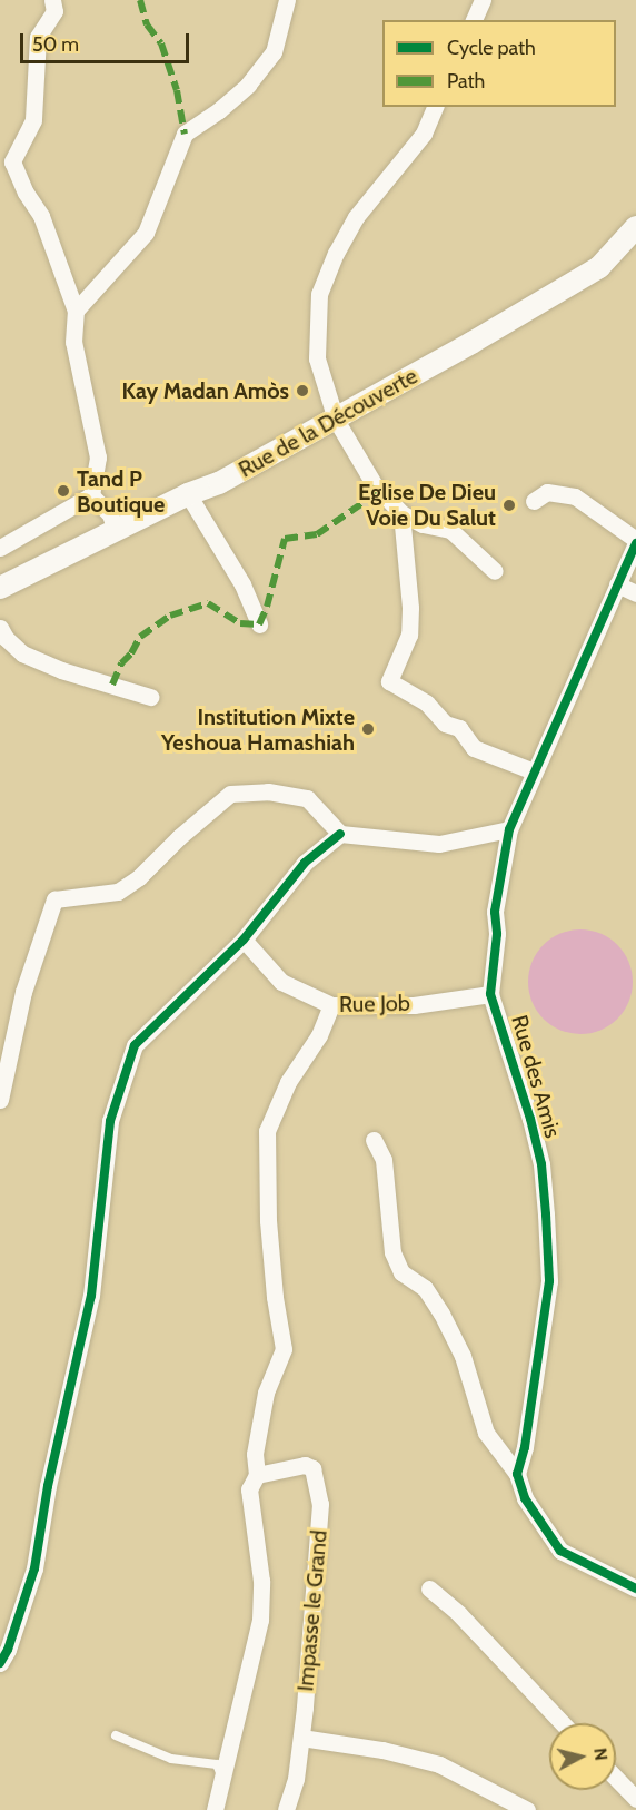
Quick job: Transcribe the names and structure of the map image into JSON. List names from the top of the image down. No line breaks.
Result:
{"streets":{"street":["Rue de la Découverte","Rue Job","Rue des Amis","Impasse le Grand"]},"crossings":[["Rue Job","Rue des Amis"]],"places":["Kay Madan Amòs","Tand P Boutique","Eglise De Dieu Voie Du Salut","Institution Mixte Yeshoua Hamashiah"],"legend":["Cycle path","Path"],"scale_bar":"50 m","north":"right"}
